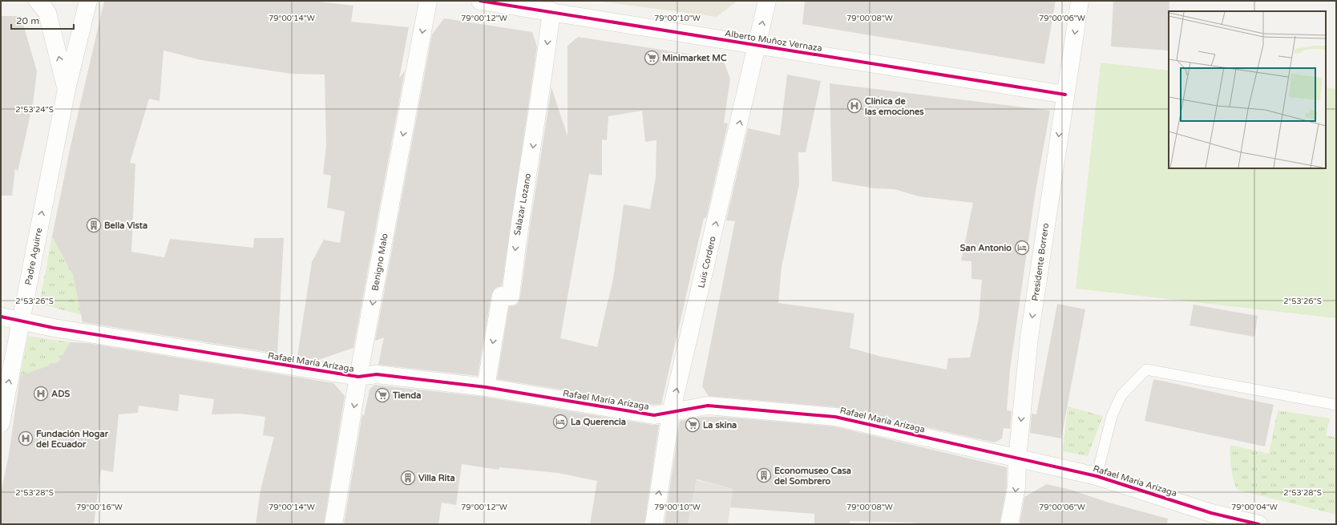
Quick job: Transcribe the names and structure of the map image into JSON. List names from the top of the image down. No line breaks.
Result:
{"streets":{"street":["Alberto Muñoz Vernaza","Salazar Lozano","Padre Aguirre","Benigno Malo","Luis Cordero","Presidente Borrero","Rafael María Arízaga"]},"crossings":[["Alberto Muñoz Vernaza","Salazar Lozano"],["Alberto Muñoz Vernaza","Luis Cordero"],["Alberto Muñoz Vernaza","Presidente Borrero"],["Salazar Lozano","Rafael María Arízaga"],["Padre Aguirre","Rafael María Arízaga"],["Benigno Malo","Rafael María Arízaga"],["Luis Cordero","Rafael María Arízaga"],["Presidente Borrero","Rafael María Arízaga"]],"one_way":["Salazar Lozano","Padre Aguirre","Benigno Malo","Luis Cordero","Presidente Borrero"],"places":{"supermarket":["Minimarket MC","Tienda","La skina"],"hospital":["Clínica de las emociones","ADS","Fundación Hogar del Ecuador"],"building":["Bella Vista","Economuseo Casa del Sombrero","Villa Rita"],"hotel":["San Antonio","La Querencia"]},"scale_bar":"20 m","coordinates":["79°00'14\"W","79°00'12\"W","79°00'10\"W","79°00'08\"W","79°00'06\"W","2°53'24\"S","2°53'26\"S","2°53'28\"S","79°00'16\"W","79°00'04\"W"]}
